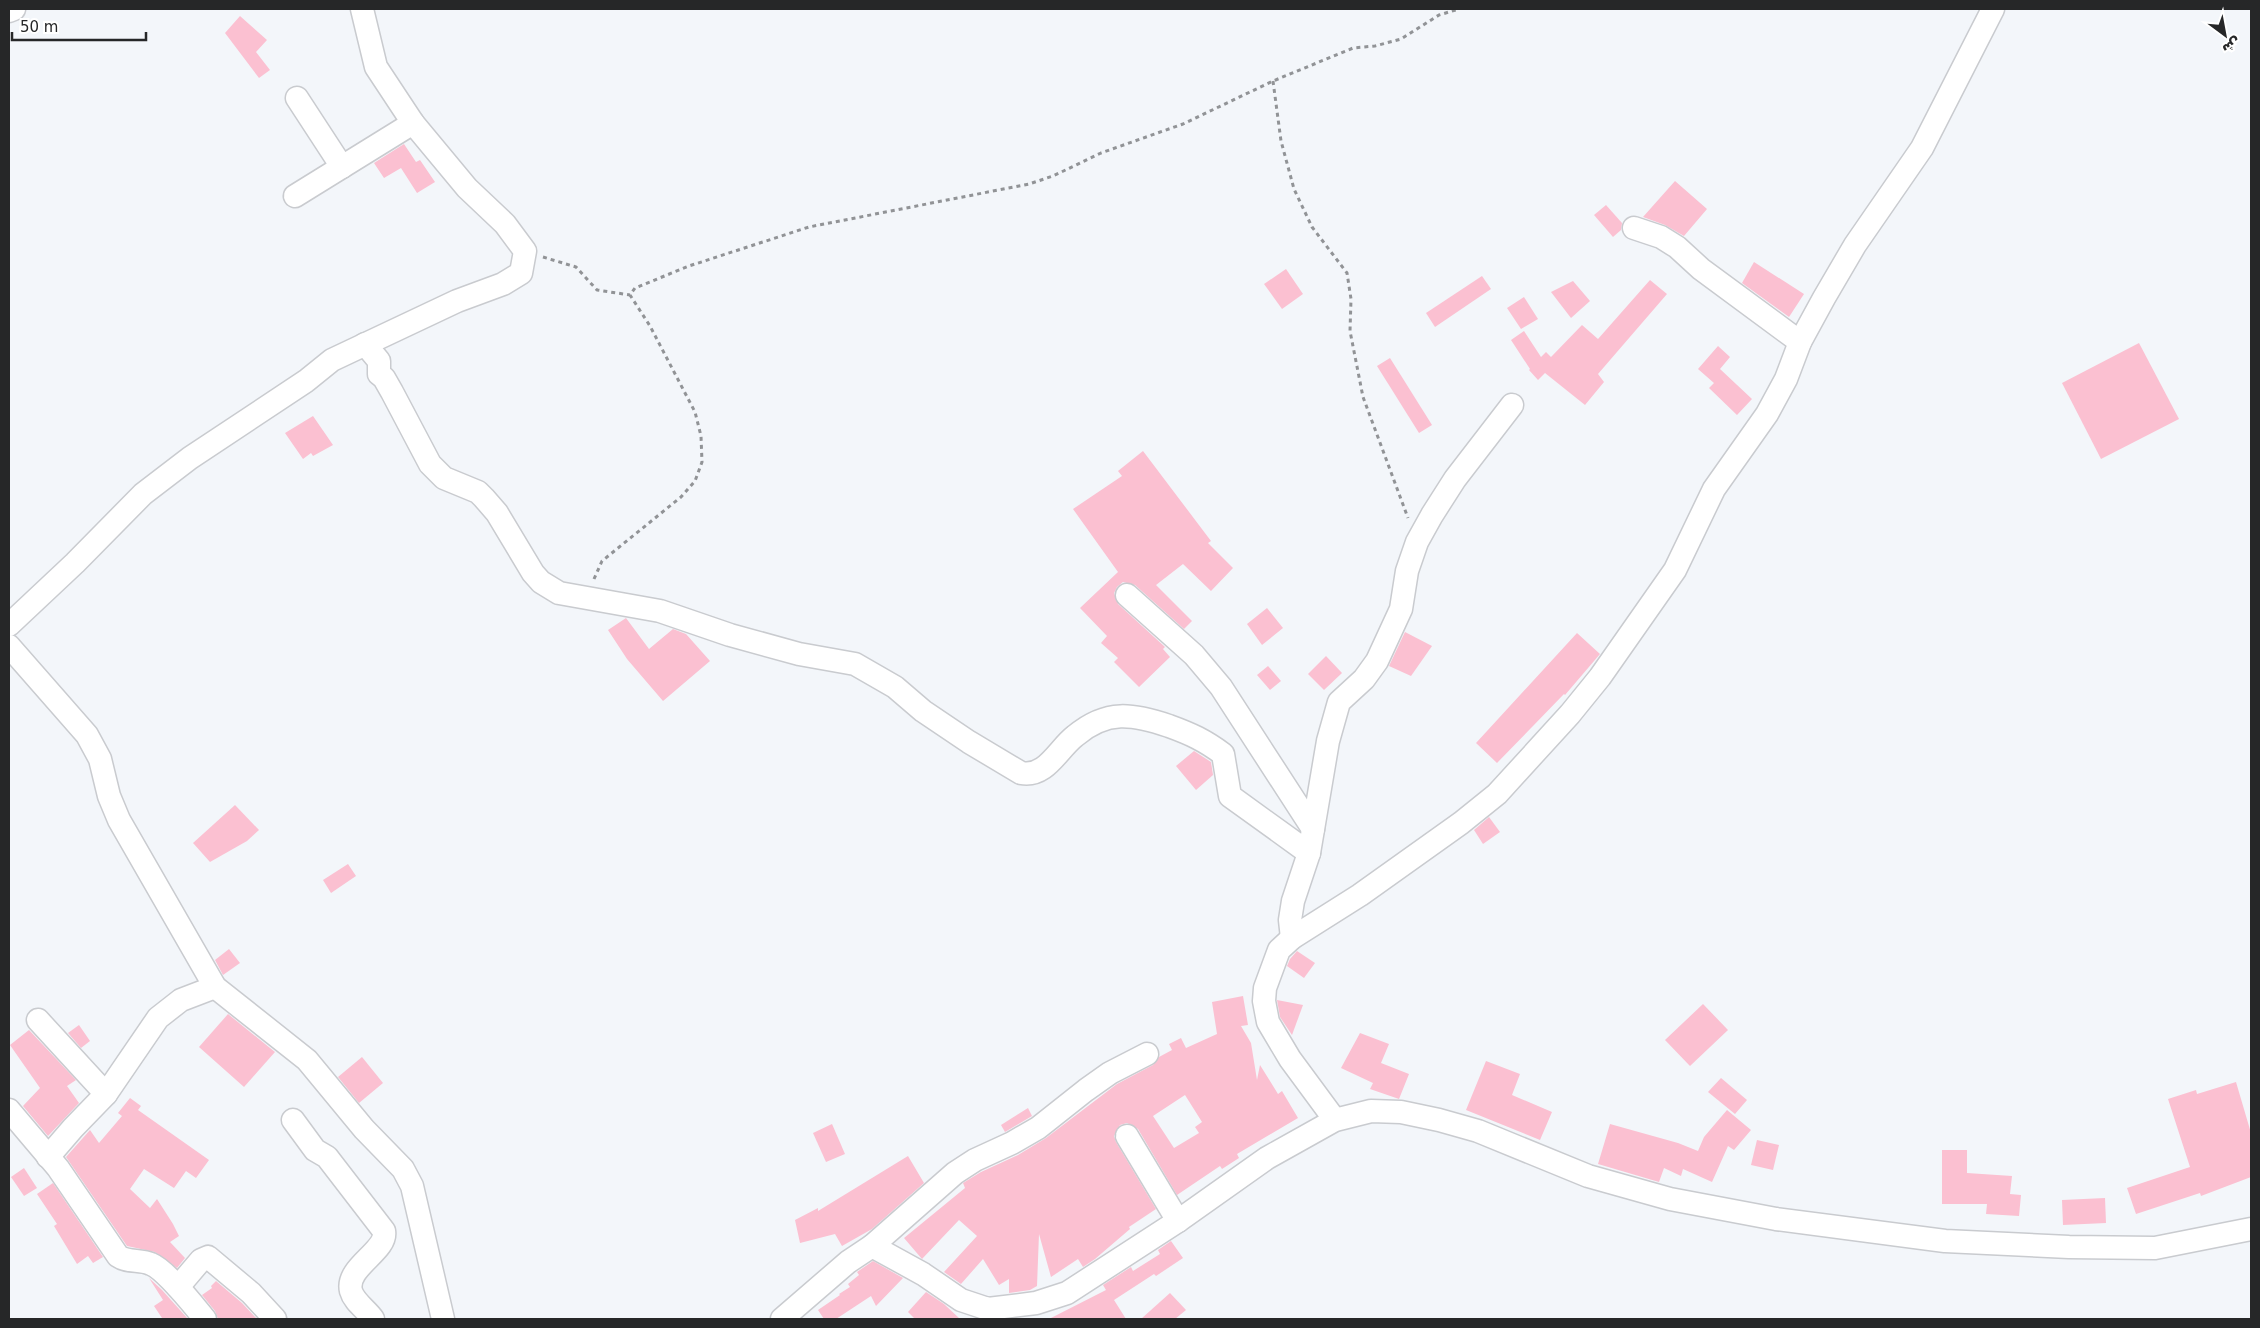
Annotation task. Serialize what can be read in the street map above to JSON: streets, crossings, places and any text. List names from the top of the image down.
{
  "scale_bar": "50 m",
  "north": "bottom right"
}
